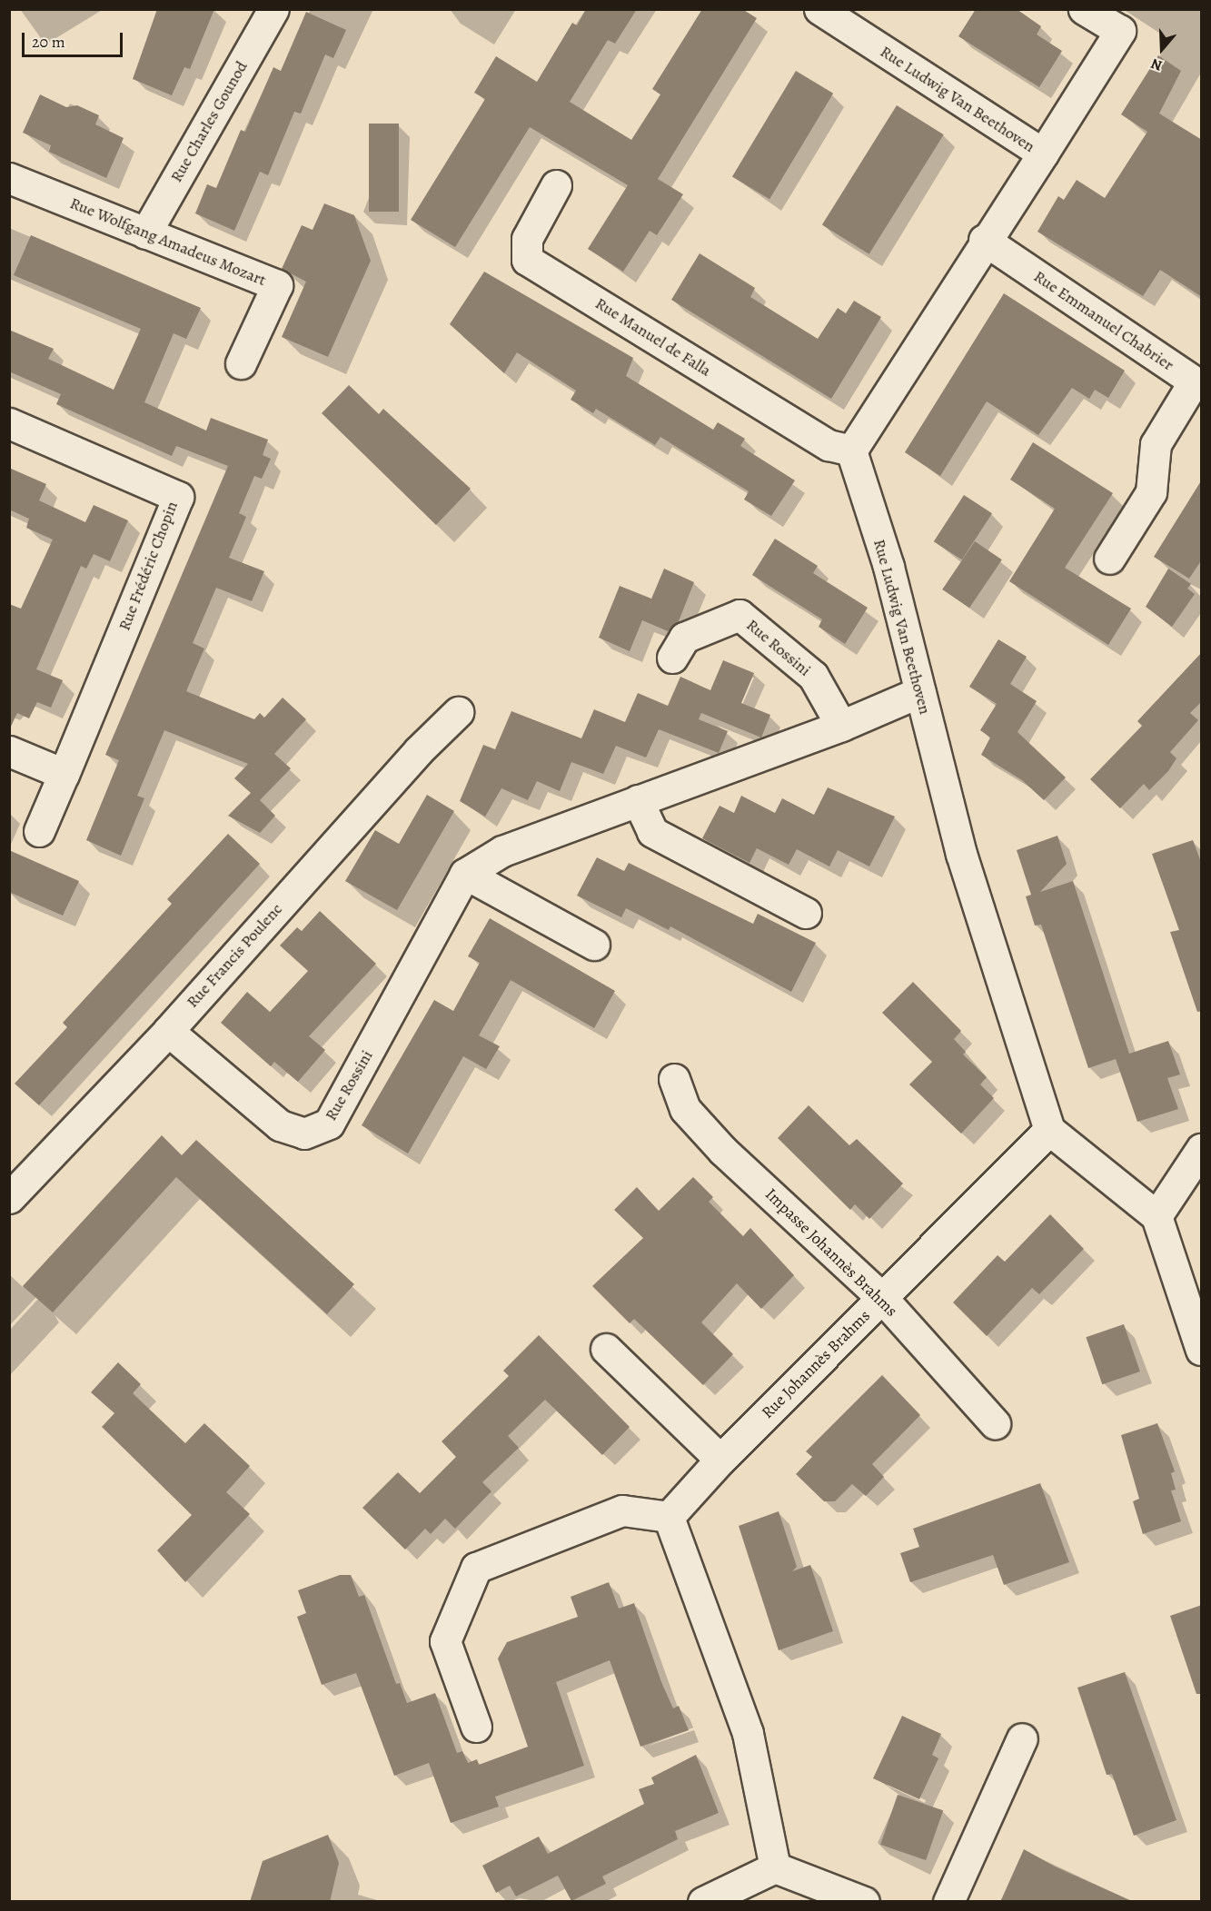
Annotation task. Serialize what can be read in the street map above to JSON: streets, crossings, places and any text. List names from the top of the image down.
{
  "streets": {
    "street": [
      "Rue Ludwig Van Beethoven",
      "Rue Charles Gounod",
      "Rue Wolfgang Amadeus Mozart",
      "Rue Emmanuel Chabrier",
      "Rue Manuel de Falla",
      "Rue Frédéric Chopin",
      "Rue Rossini",
      "Rue Francis Poulenc",
      "Impasse Johannès Brahms",
      "Rue Johannès Brahms"
    ]
  },
  "crossings": [
    ["Rue Ludwig Van Beethoven", "Rue Emmanuel Chabrier"],
    ["Rue Ludwig Van Beethoven", "Rue Manuel de Falla"],
    ["Rue Ludwig Van Beethoven", "Rue Johannès Brahms"],
    ["Rue Charles Gounod", "Rue Wolfgang Amadeus Mozart"],
    ["Rue Rossini", "Rue Francis Poulenc"],
    ["Impasse Johannès Brahms", "Rue Johannès Brahms"]
  ],
  "scale_bar": "20 m",
  "north": "bottom"
}
